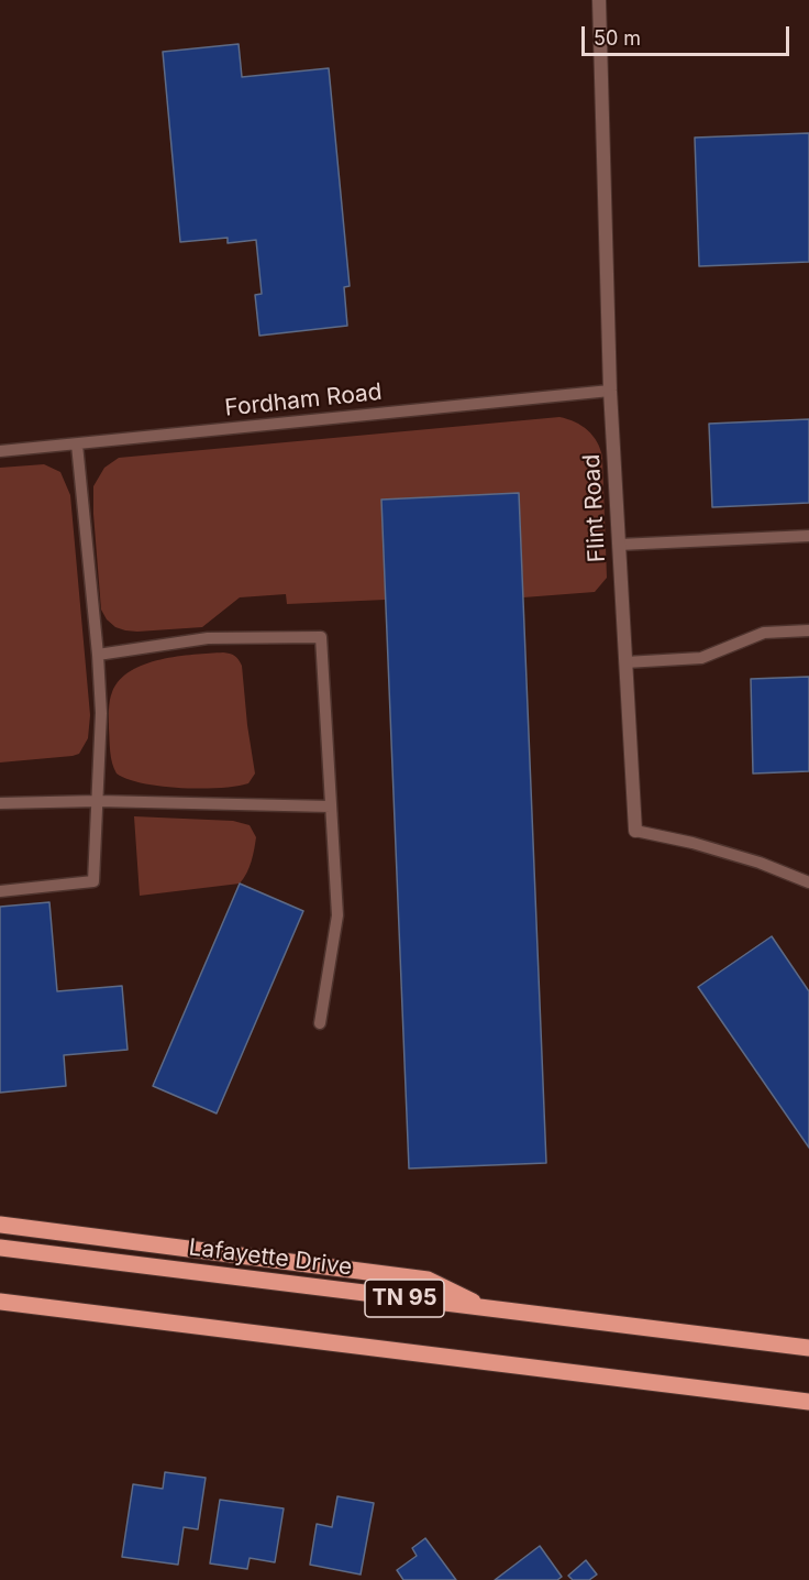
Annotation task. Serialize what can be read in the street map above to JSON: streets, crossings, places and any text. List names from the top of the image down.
{
  "streets": {
    "main road": ["Lafayette Drive", "TN 95"],
    "street": ["Flint Road"],
    "lane": ["Fordham Road"]
  },
  "crossings": [
    ["Fordham Road", "Flint Road"]
  ],
  "scale_bar": "50 m"
}
